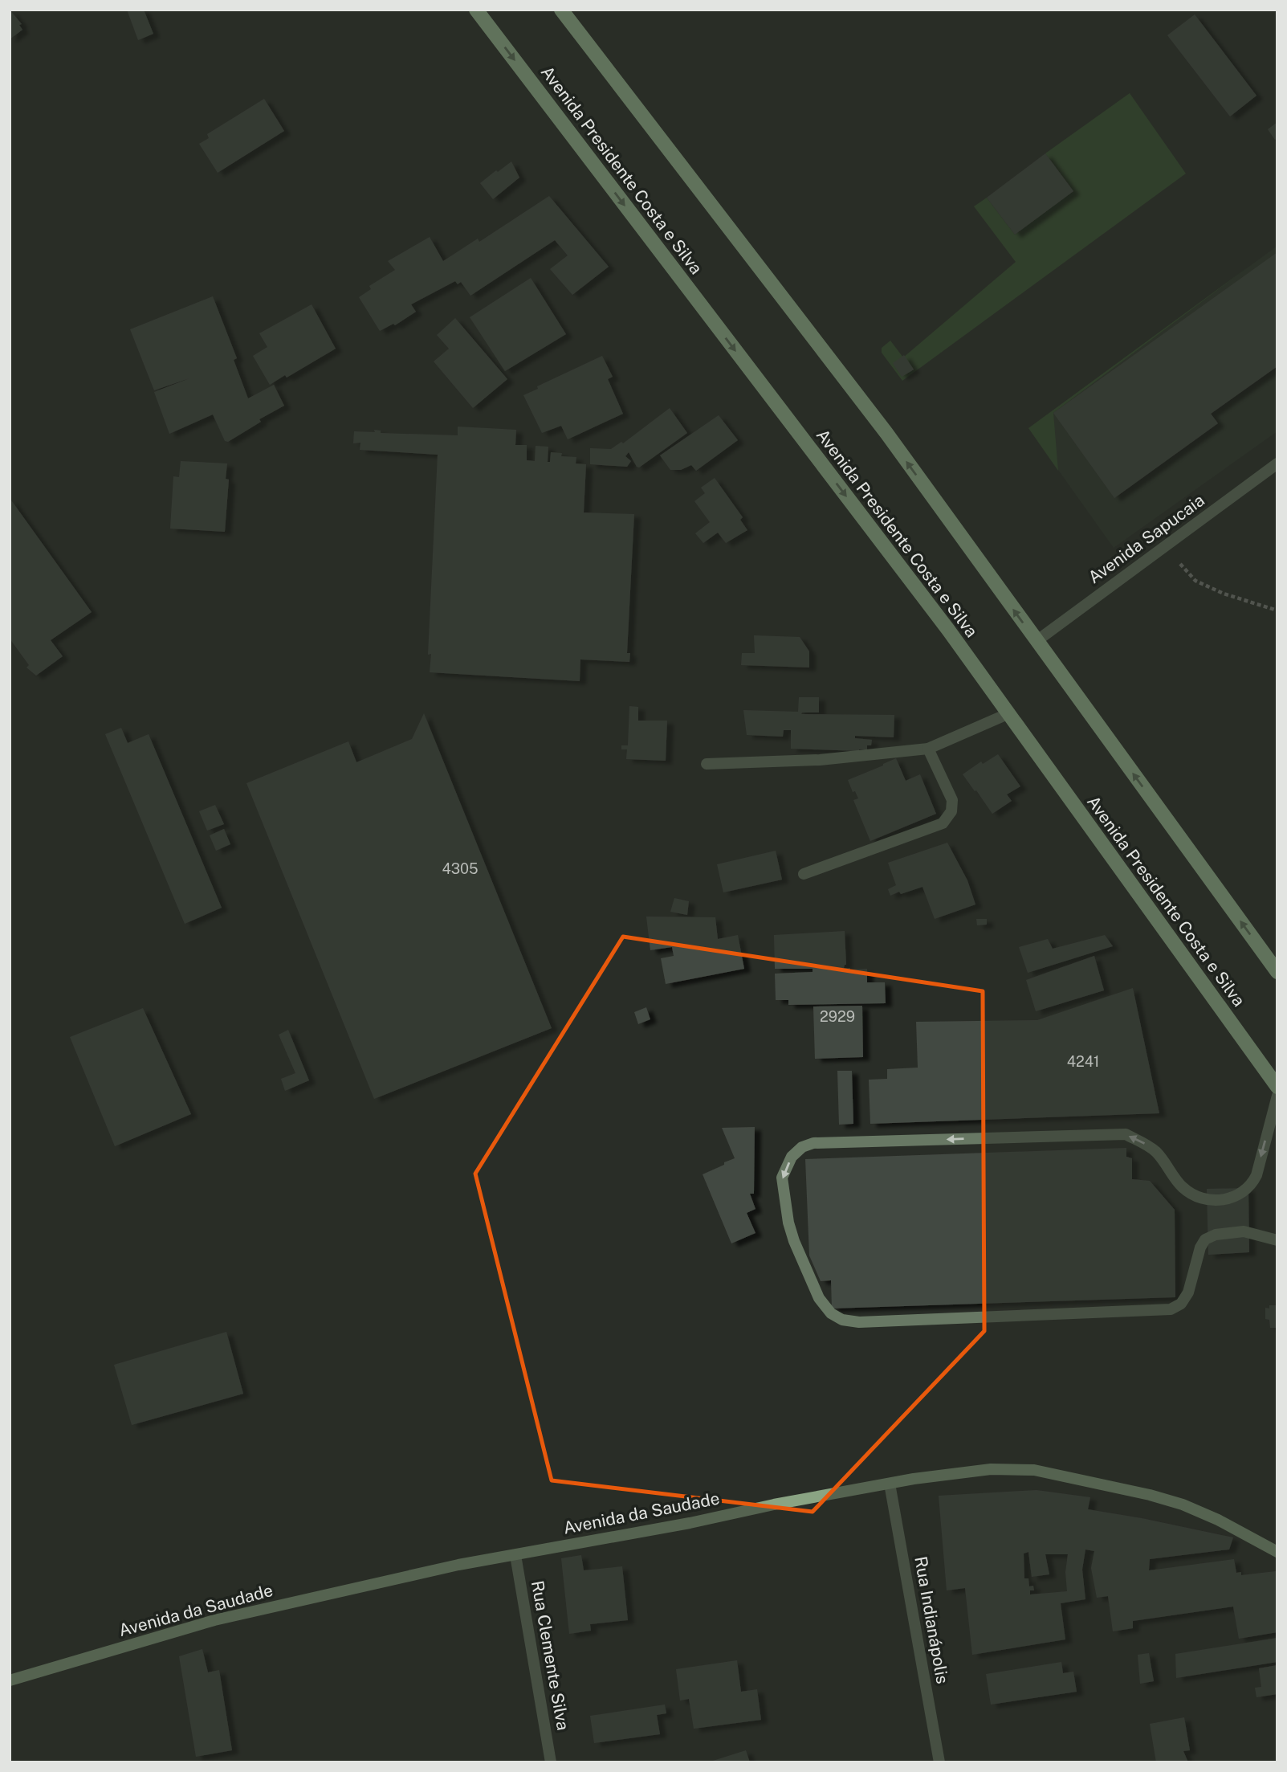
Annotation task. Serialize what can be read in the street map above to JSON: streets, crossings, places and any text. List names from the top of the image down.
{
  "streets": {
    "main road": ["Avenida Presidente Costa e Silva"],
    "street": [
      "Avenida Sapucaia",
      "Avenida da Saudade",
      "Rua Indianápolis",
      "Rua Clemente Silva"
    ]
  },
  "crossings": [
    ["Avenida da Saudade", "Rua Indianápolis"],
    ["Avenida da Saudade", "Rua Clemente Silva"]
  ],
  "house_numbers": ["4305", "2929", "4241"]
}
